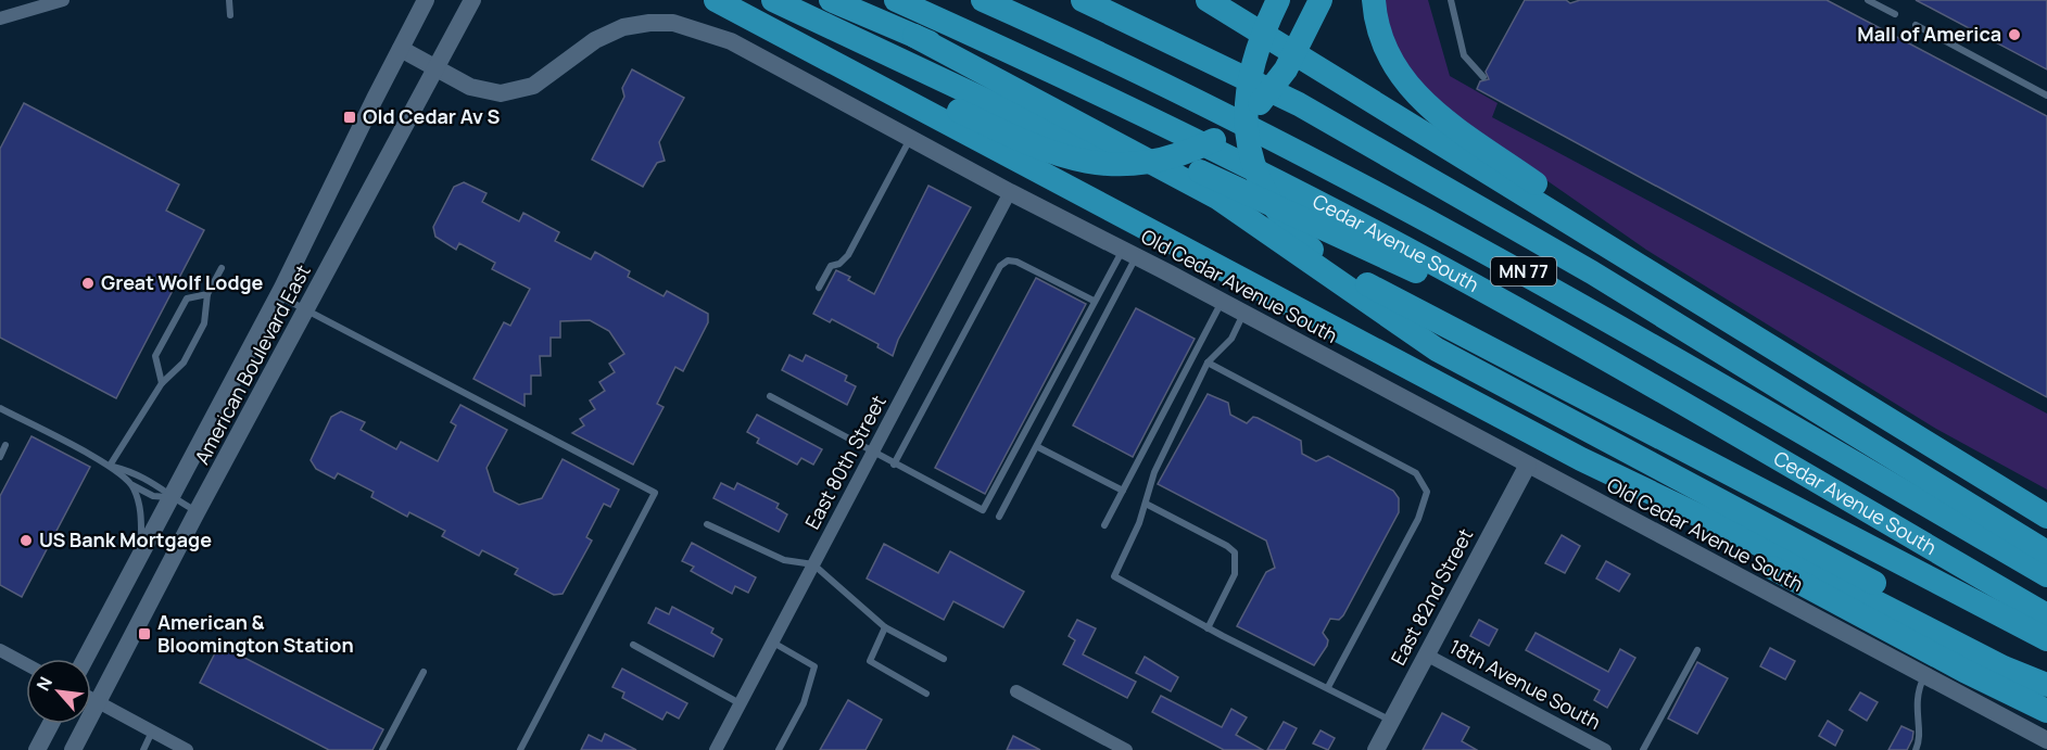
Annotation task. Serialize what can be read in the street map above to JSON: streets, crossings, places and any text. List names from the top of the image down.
{
  "streets": {
    "highway": ["Cedar Avenue South", "MN 77"],
    "street": [
      "Old Cedar Avenue South",
      "American Boulevard East",
      "East 80th Street",
      "East 82nd Street",
      "18th Avenue South"
    ]
  },
  "crossings": [
    ["Old Cedar Avenue South", "American Boulevard East"],
    ["Old Cedar Avenue South", "East 80th Street"],
    ["Old Cedar Avenue South", "East 82nd Street"],
    ["East 82nd Street", "18th Avenue South"]
  ],
  "places": {
    "other": ["Mall of America", "Great Wolf Lodge", "US Bank Mortgage"],
    "transit": ["Old Cedar Av S", "American & Bloomington Station"]
  },
  "north": "top left"
}
